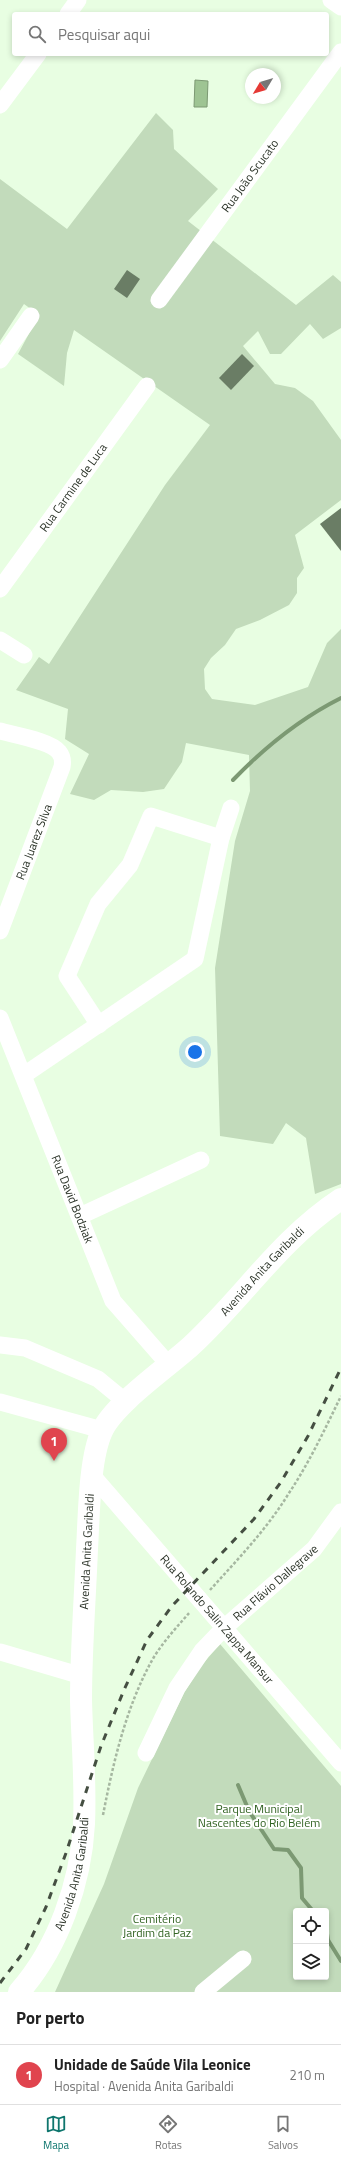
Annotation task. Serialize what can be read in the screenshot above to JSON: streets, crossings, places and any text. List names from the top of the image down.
{
  "streets": {
    "main road": ["Avenida Anita Garibaldi"],
    "street": [
      "Rua João Scucato",
      "Rua Carmine de Luca",
      "Rua Juarez Silva",
      "Rua David Bodziak",
      "Rua Flávio Dallegrave",
      "Rua Rolando Salin Zappa Mansur"
    ]
  },
  "crossings": [
    ["Rua David Bodziak", "Avenida Anita Garibaldi"],
    ["Avenida Anita Garibaldi", "Rua Rolando Salin Zappa Mansur"],
    ["Rua Flávio Dallegrave", "Rua Rolando Salin Zappa Mansur"]
  ],
  "parks": ["Parque Municipal Nascentes do Rio Belém", "Cemitério Jardim da Paz"],
  "north": "bottom left",
  "page": {
    "search": "Pesquisar aqui",
    "pins": "1",
    "heading": "Por perto",
    "list": [
      {
        "mark": "1",
        "name": "Unidade de Saúde Vila Leonice",
        "note": "Hospital · Avenida Anita Garibaldi",
        "value": "210 m"
      }
    ],
    "nav": ["Mapa", "Rotas", "Salvos"]
  }
}
